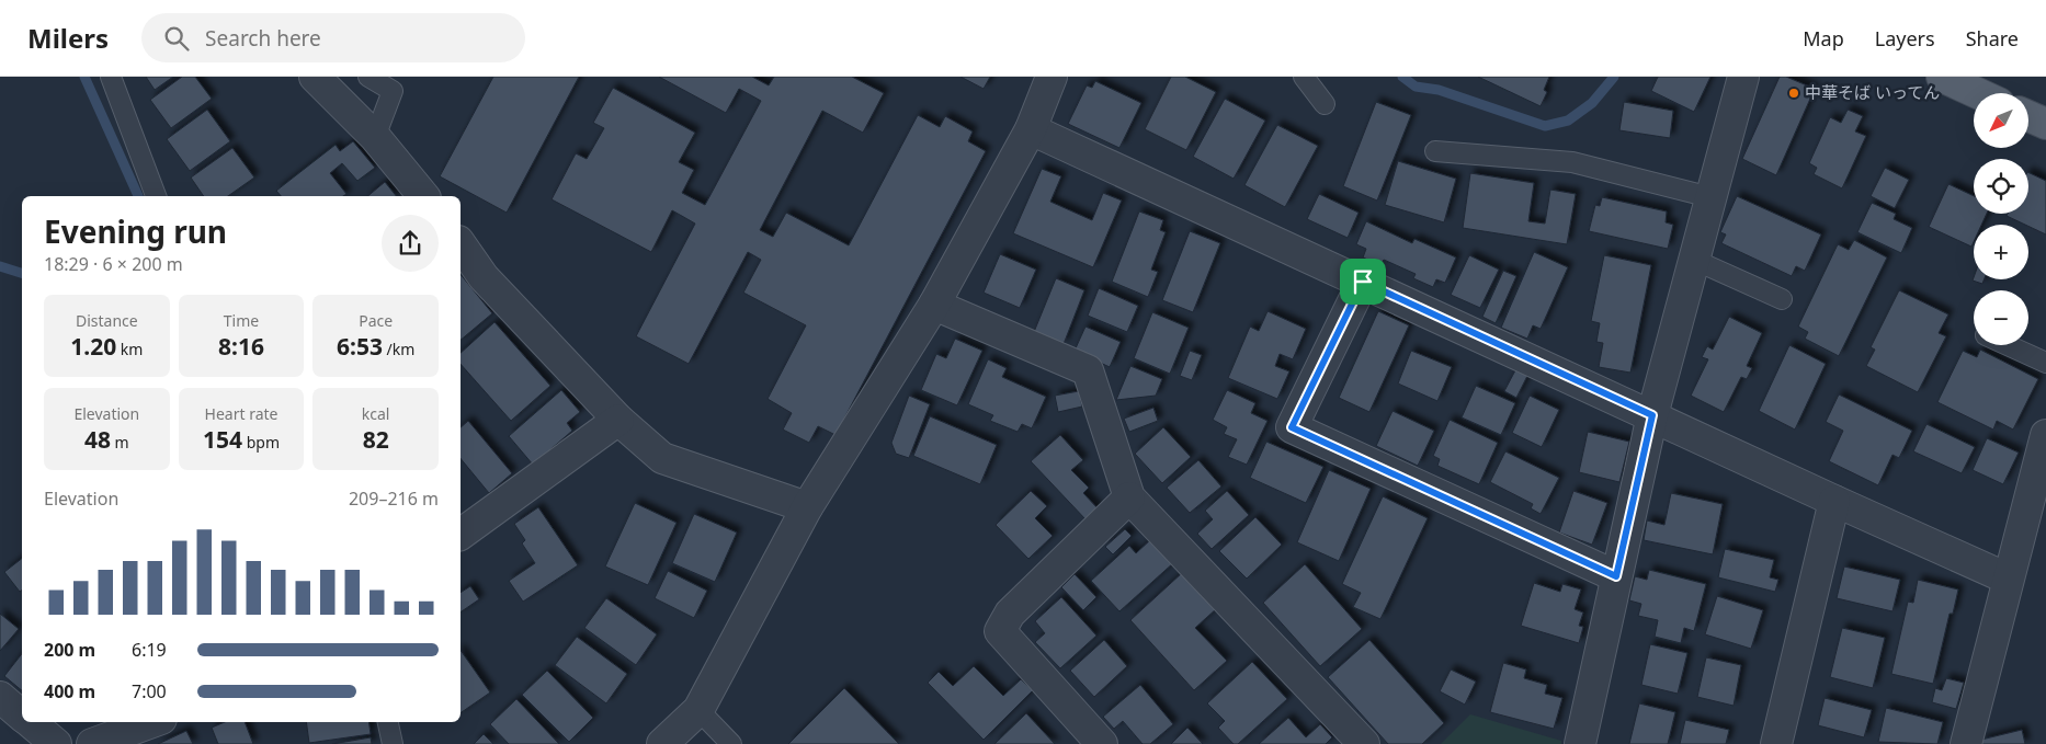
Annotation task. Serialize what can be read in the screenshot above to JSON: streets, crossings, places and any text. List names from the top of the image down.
{
  "places": ["中華そば いってん"],
  "north": "bottom left",
  "page": {
    "header": "Milers",
    "search": "Search here",
    "nav": ["Map", "Layers", "Share"],
    "map_buttons": ["+", "−"],
    "heading": ["Evening run", "18:29 · 6 × 200 m"],
    "stats": [
      ["Distance", "1.20 km"],
      ["Time", "8:16"],
      ["Pace", "6:53 /km"],
      ["Elevation", "48 m"],
      ["Heart rate", "154 bpm"],
      ["kcal", "82"]
    ],
    "chart": ["Elevation", "209–216 m"],
    "list": [
      {
        "name": "200 m",
        "note": "6:19"
      },
      {
        "name": "400 m",
        "note": "7:00"
      }
    ]
  }
}
